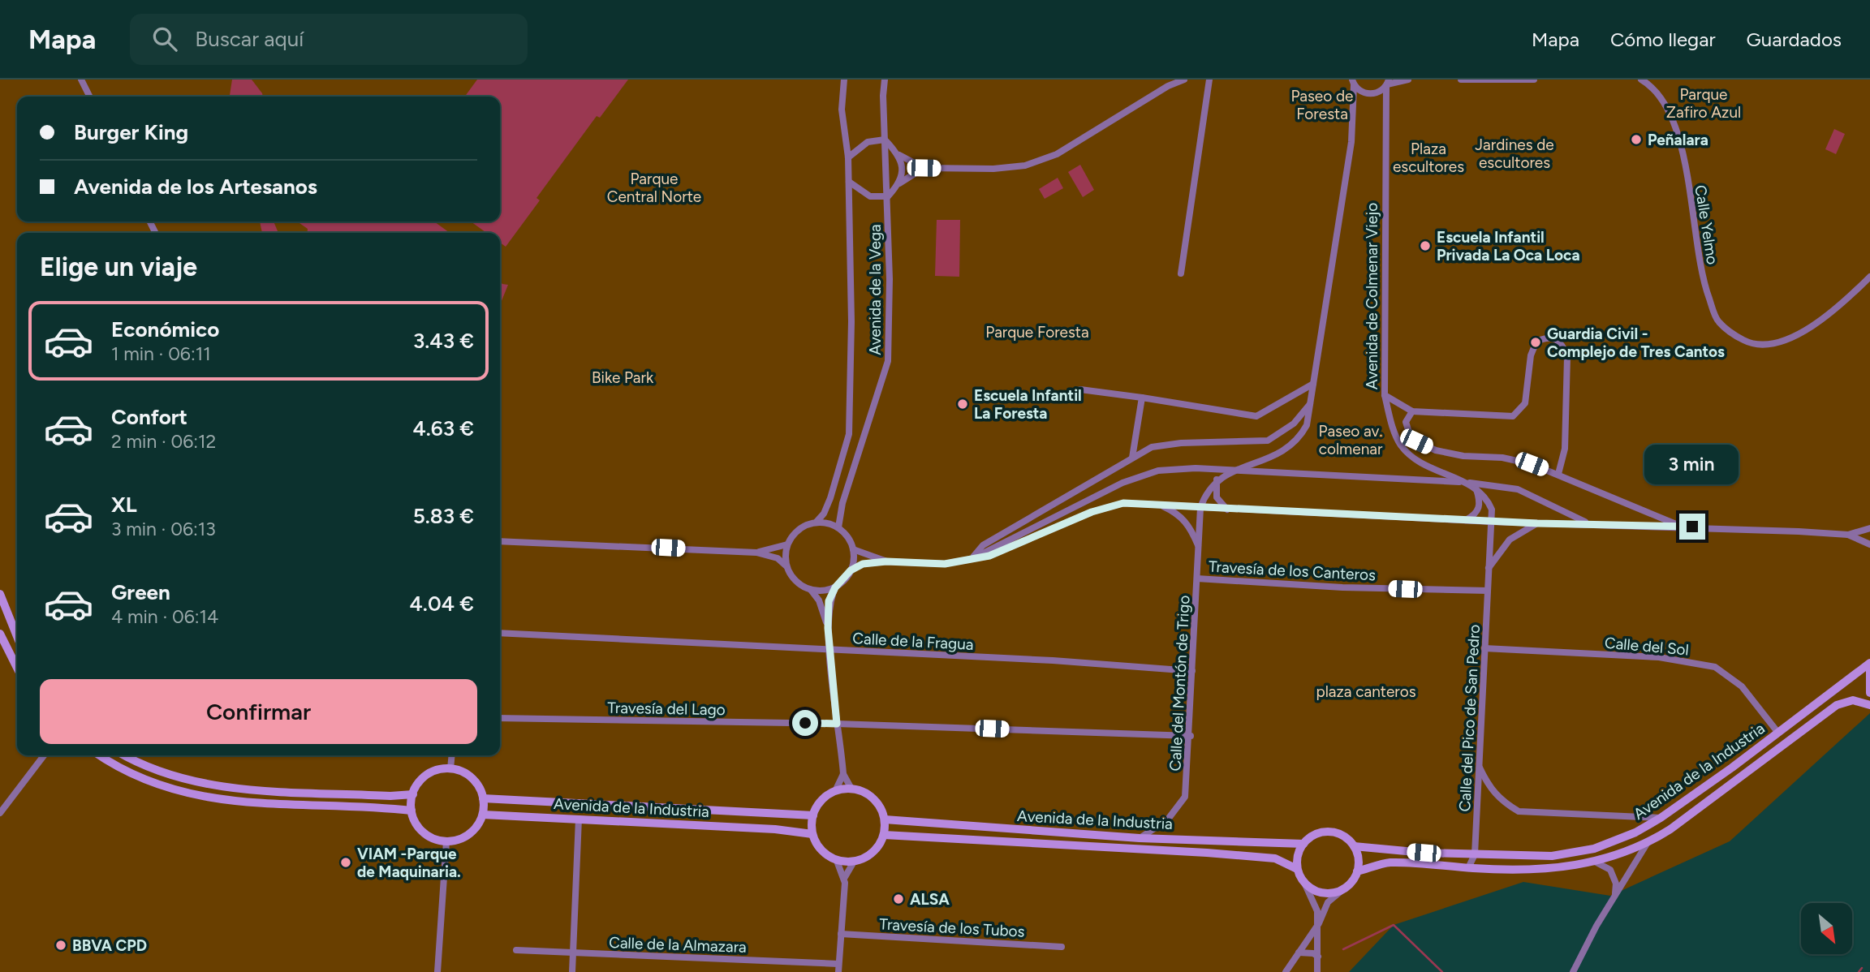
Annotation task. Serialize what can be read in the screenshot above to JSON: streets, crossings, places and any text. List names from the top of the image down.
{
  "streets": {
    "street": [
      "Calle Yelmo",
      "Avenida de la Vega",
      "Avenida de Colmenar Viejo",
      "Travesía de los Canteros",
      "Calle de la Fragua",
      "Calle del Sol",
      "Calle del Montón de Trigo",
      "Travesía del Lago",
      "Calle del Pico de San Pedro",
      "Avenida de la Industria",
      "Travesía de los Tubos",
      "Calle de la Almazara"
    ]
  },
  "crossings": [
    ["Travesía de los Canteros", "Calle del Montón de Trigo"],
    ["Travesía de los Canteros", "Calle del Pico de San Pedro"],
    ["Calle de la Fragua", "Calle del Montón de Trigo"],
    ["Calle del Sol", "Calle del Pico de San Pedro"],
    ["Calle del Sol", "Avenida de la Industria"],
    ["Calle del Montón de Trigo", "Travesía del Lago"],
    ["Calle del Montón de Trigo", "Avenida de la Industria"],
    ["Calle del Pico de San Pedro", "Avenida de la Industria"]
  ],
  "parks": [
    "Parque Zafiro Azul",
    "Paseo de Foresta",
    "Jardines de escultores",
    "Plaza escultores",
    "Parque Central Norte",
    "Parque Foresta",
    "Bike Park",
    "Paseo av. colmenar",
    "plaza canteros"
  ],
  "places": [
    "Peñalara",
    "Escuela Infantil Privada La Oca Loca",
    "Guardia Civil - Complejo de Tres Cantos",
    "Escuela Infantil La Foresta",
    "VIAM -Parque de Maquinaria.",
    "ALSA",
    "BBVA CPD"
  ],
  "north": "bottom right",
  "page": {
    "header": "Mapa",
    "search": "Buscar aquí",
    "nav": ["Mapa", "Cómo llegar", "Guardados"],
    "banner": ["Burger King", "Avenida de los Artesanos"],
    "heading": "Elige un viaje",
    "list": [
      {
        "name": "Económico",
        "note": "1 min · 06:11",
        "value": "3.43 €"
      },
      {
        "name": "Confort",
        "note": "2 min · 06:12",
        "value": "4.63 €"
      },
      {
        "name": "XL",
        "note": "3 min · 06:13",
        "value": "5.83 €"
      },
      {
        "name": "Green",
        "note": "4 min · 06:14",
        "value": "4.04 €"
      }
    ],
    "bubble": "3 min",
    "buttons": "Confirmar"
  }
}
